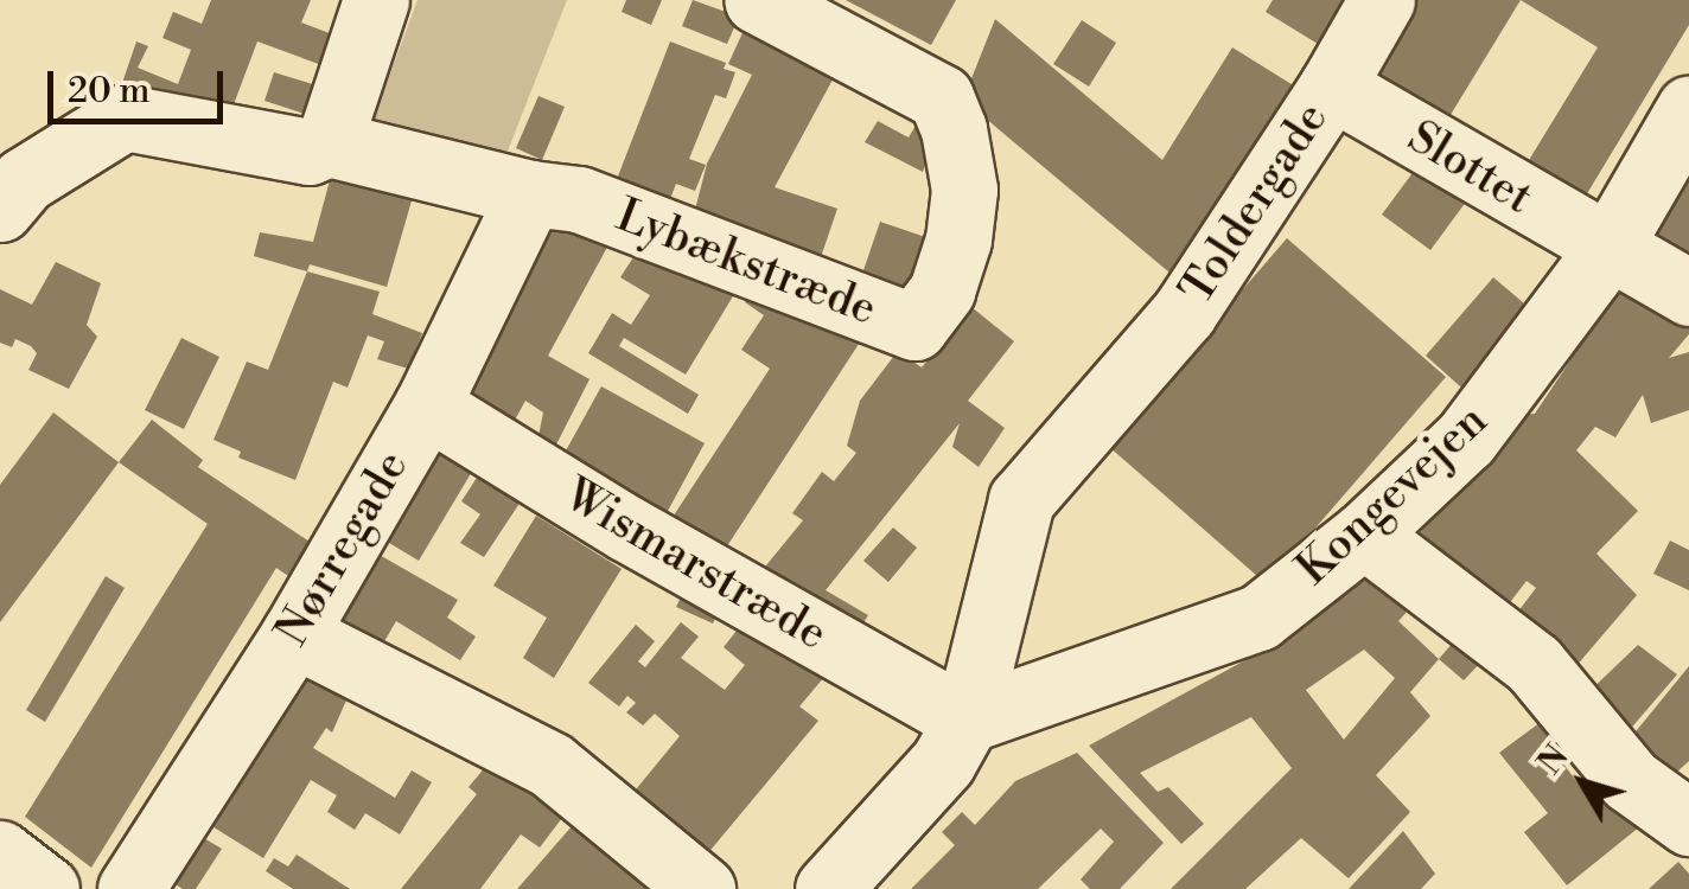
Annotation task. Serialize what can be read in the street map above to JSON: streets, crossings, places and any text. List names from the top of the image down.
{
  "streets": {
    "street": [
      "Slottet",
      "Toldergade",
      "Lybækstræde",
      "Kongevejen",
      "Nørregade",
      "Wismarstræde"
    ]
  },
  "crossings": [
    ["Slottet", "Toldergade"],
    ["Slottet", "Kongevejen"],
    ["Toldergade", "Kongevejen"],
    ["Toldergade", "Wismarstræde"],
    ["Lybækstræde", "Nørregade"],
    ["Kongevejen", "Wismarstræde"],
    ["Nørregade", "Wismarstræde"]
  ],
  "scale_bar": "20 m",
  "north": "top left"
}
